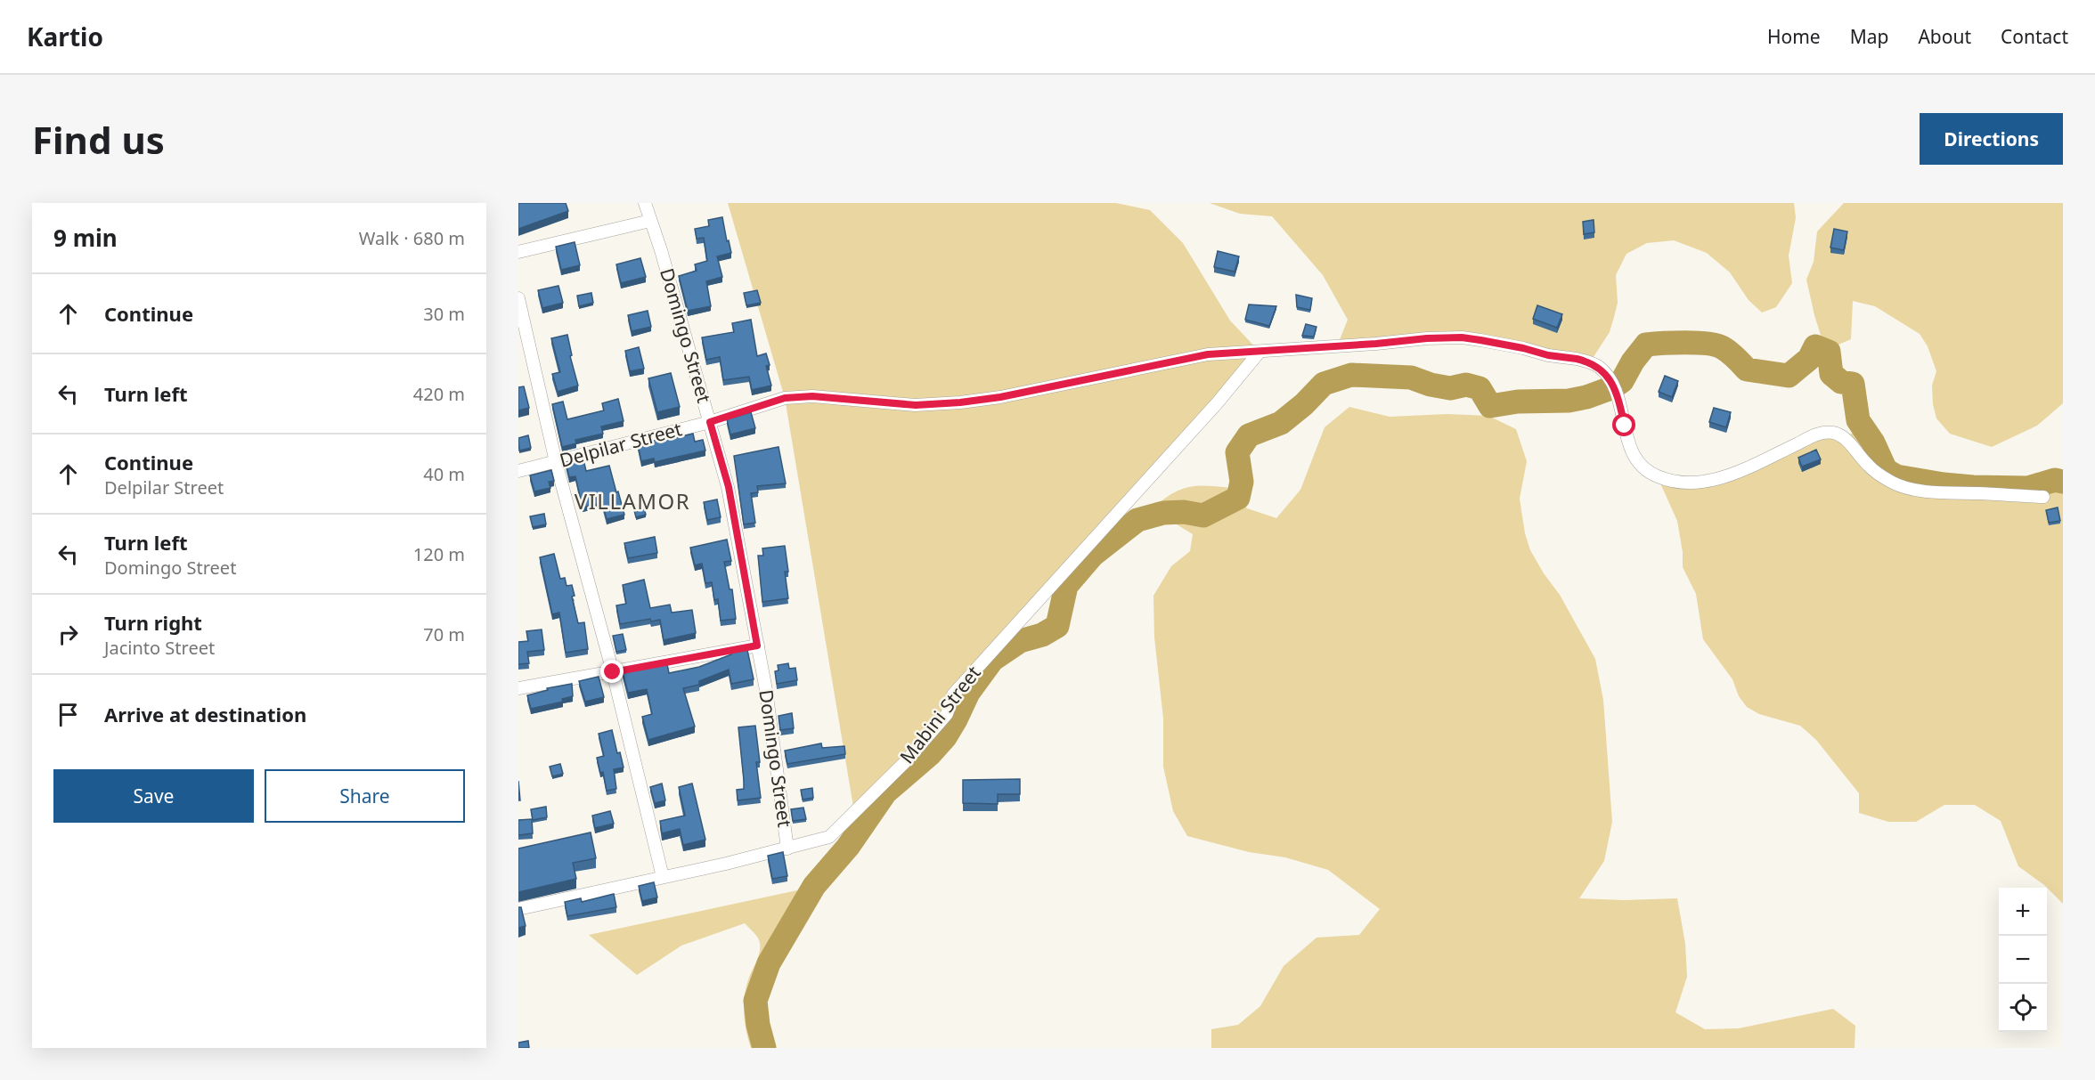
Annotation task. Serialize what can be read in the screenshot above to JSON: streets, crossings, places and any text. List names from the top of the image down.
{
  "streets": {
    "street": ["Domingo Street", "Delpilar Street", "Mabini Street"]
  },
  "crossings": [
    ["Domingo Street", "Delpilar Street"],
    ["Domingo Street", "Mabini Street"],
    ["Delpilar Street", "Mabini Street"]
  ],
  "districts": ["VILLAMOR"],
  "page": {
    "header": "Kartio",
    "nav": [
      "Home",
      "Map",
      "About",
      "Contact"
    ],
    "buttons": [
      "Directions",
      ["Save", "Share"]
    ],
    "title": "Find us",
    "heading": ["9 min", "Walk · 680 m"],
    "list": [
      ["Continue", "30 m"],
      ["Turn left", "420 m"],
      ["Continue", "Delpilar Street", "40 m"],
      ["Turn left", "Domingo Street", "120 m"],
      ["Turn right", "Jacinto Street", "70 m"],
      "Arrive at destination"
    ],
    "map_buttons": ["+", "−"]
  }
}
